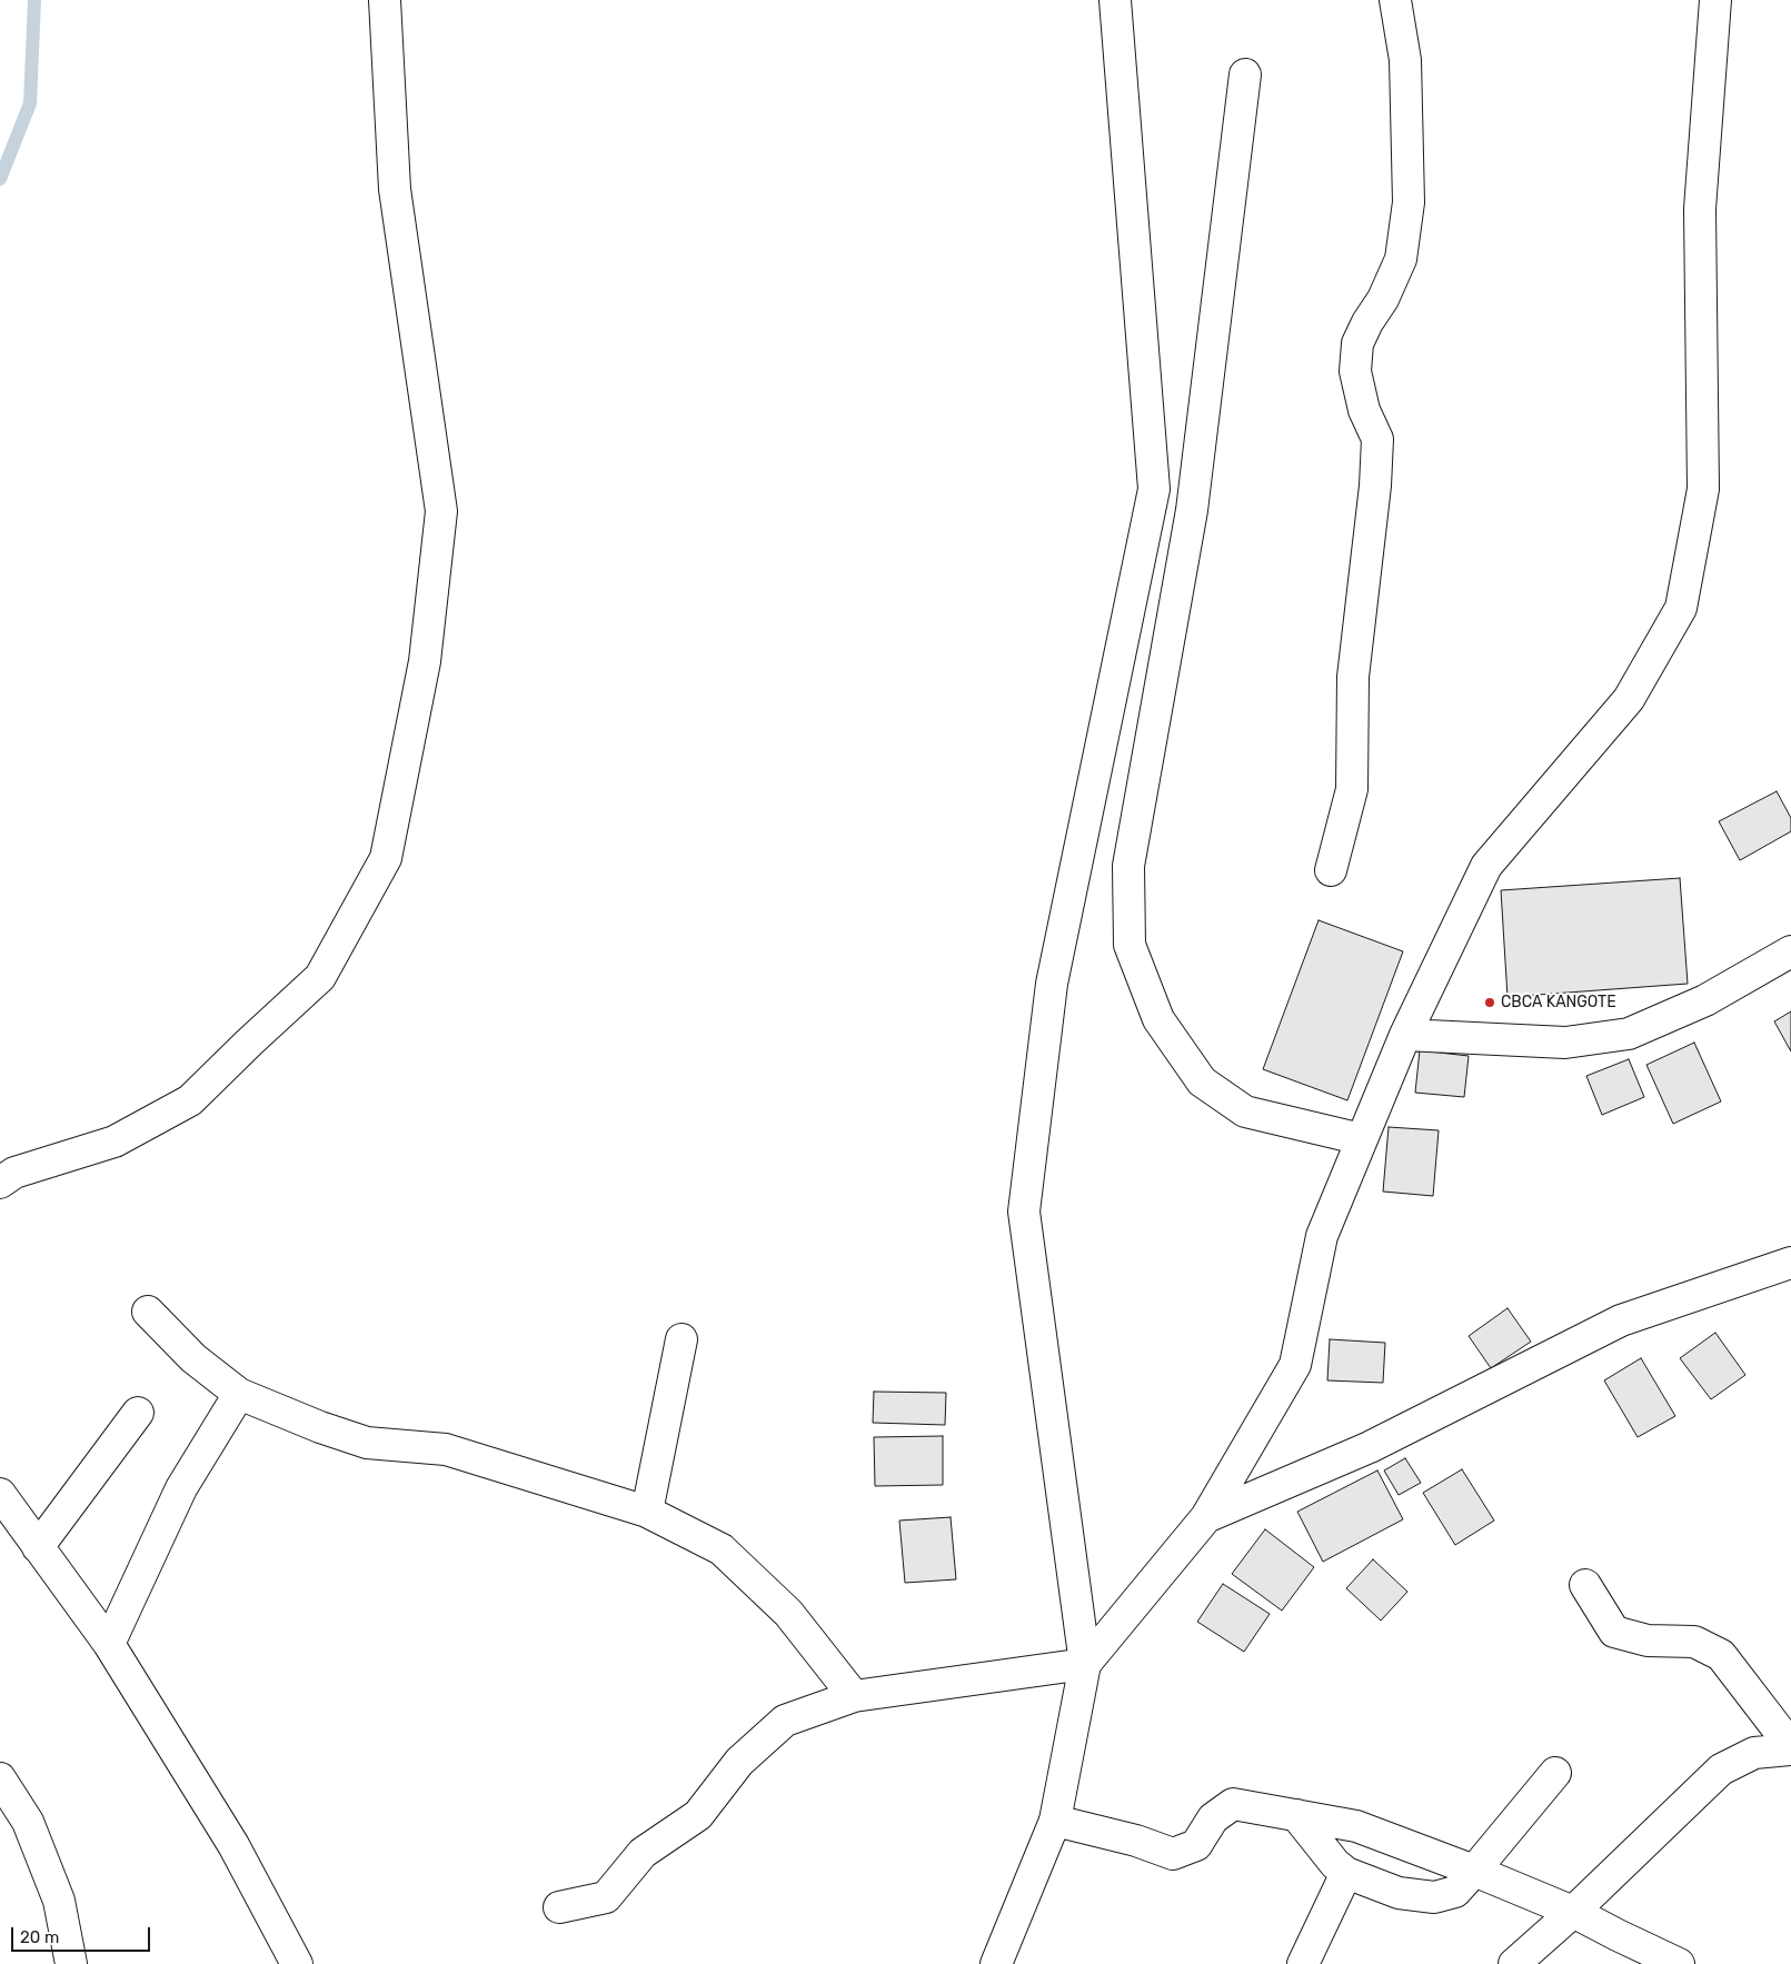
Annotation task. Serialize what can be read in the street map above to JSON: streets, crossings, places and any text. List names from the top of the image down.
{
  "places": ["CBCA KANGOTE"],
  "scale_bar": "20 m"
}
